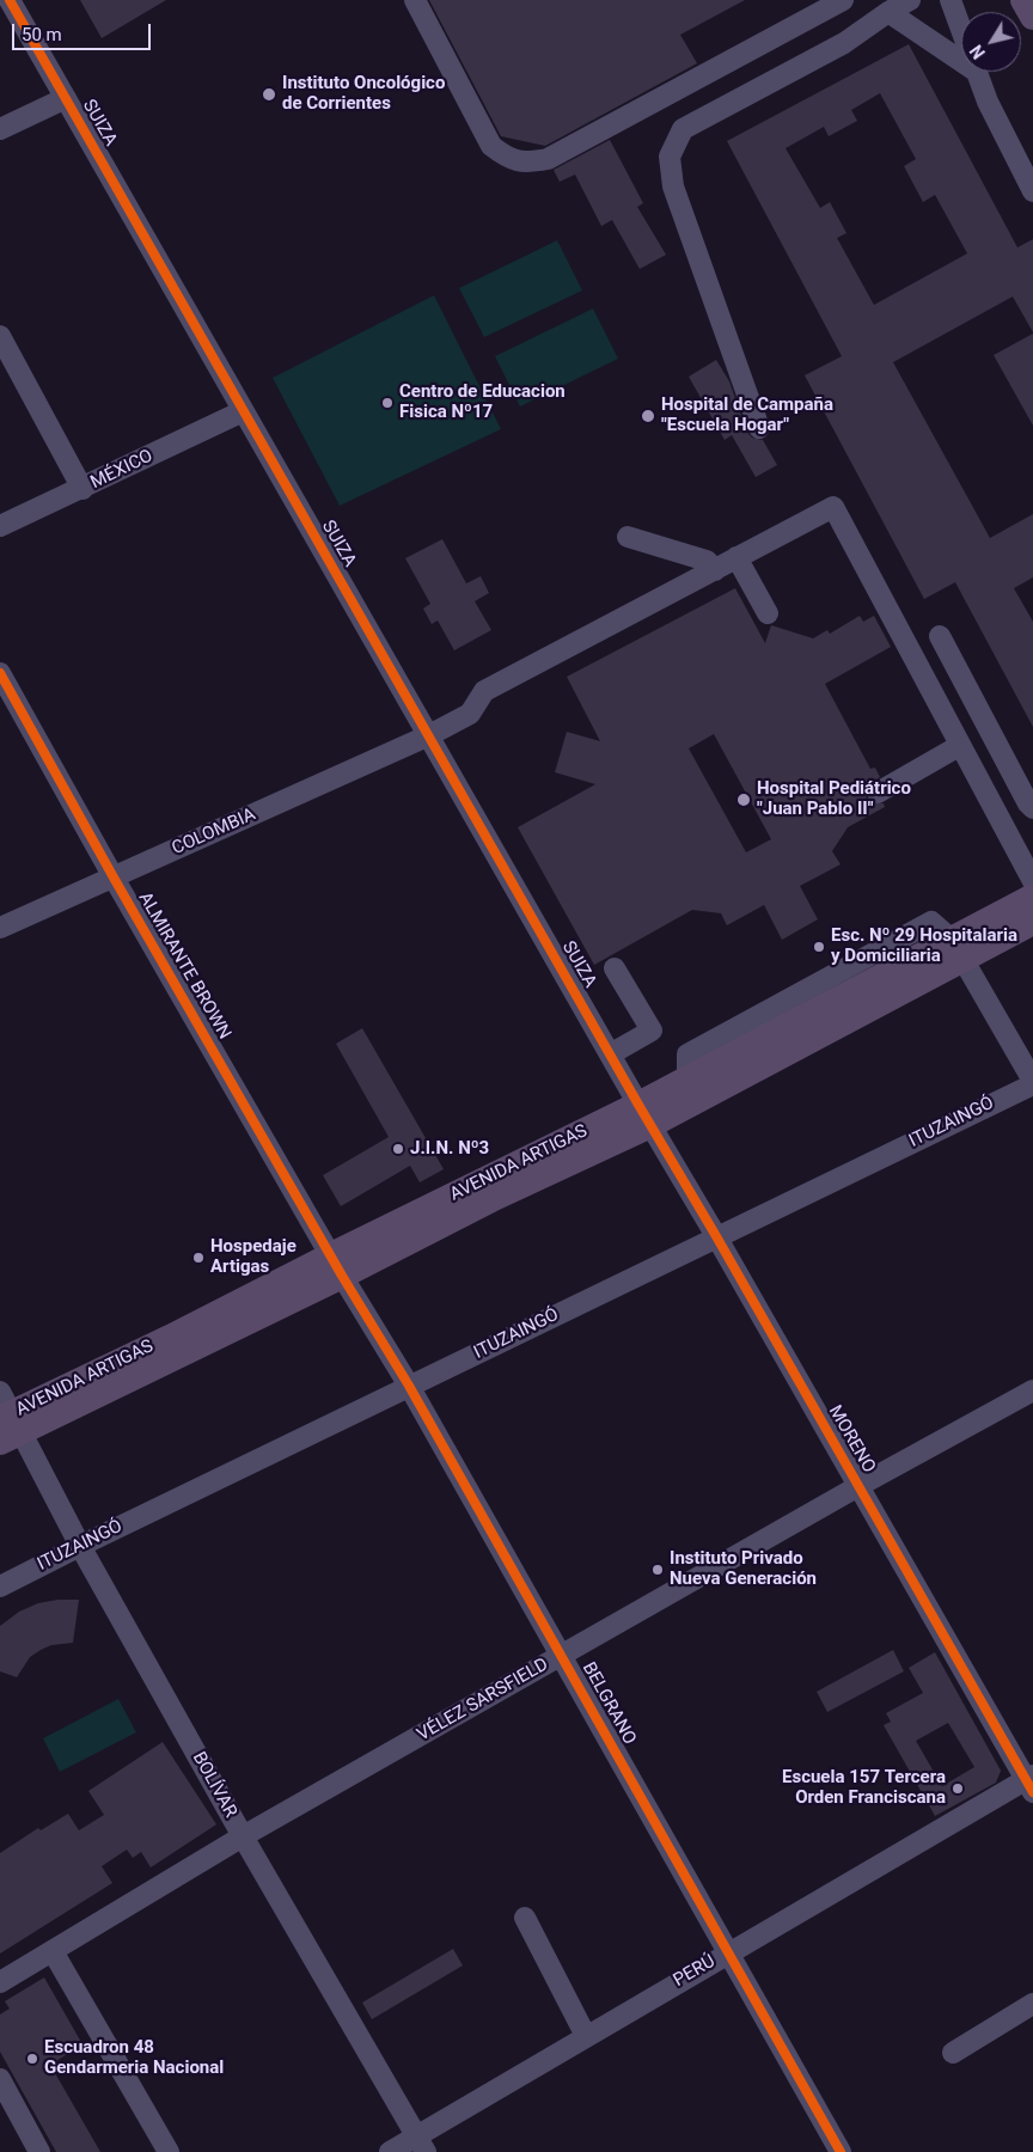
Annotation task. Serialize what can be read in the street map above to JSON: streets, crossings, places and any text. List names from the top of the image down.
{
  "streets": {
    "main road": ["AVENIDA ARTIGAS"],
    "street": [
      "SUIZA",
      "MÉXICO",
      "COLOMBIA",
      "ALMIRANTE BROWN",
      "ITUZAINGÓ",
      "MORENO",
      "VÉLEZ SARSFIELD",
      "BELGRANO",
      "BOLÍVAR",
      "PERÚ"
    ]
  },
  "crossings": [
    ["SUIZA", "MÉXICO"],
    ["SUIZA", "COLOMBIA"],
    ["SUIZA", "AVENIDA ARTIGAS"],
    ["SUIZA", "MORENO"],
    ["COLOMBIA", "ALMIRANTE BROWN"],
    ["ALMIRANTE BROWN", "AVENIDA ARTIGAS"],
    ["ALMIRANTE BROWN", "BELGRANO"],
    ["ITUZAINGÓ", "MORENO"],
    ["ITUZAINGÓ", "BELGRANO"],
    ["ITUZAINGÓ", "BOLÍVAR"],
    ["AVENIDA ARTIGAS", "MORENO"],
    ["AVENIDA ARTIGAS", "BELGRANO"],
    ["AVENIDA ARTIGAS", "BOLÍVAR"],
    ["MORENO", "VÉLEZ SARSFIELD"],
    ["MORENO", "PERÚ"],
    ["VÉLEZ SARSFIELD", "BELGRANO"],
    ["VÉLEZ SARSFIELD", "BOLÍVAR"],
    ["BELGRANO", "PERÚ"],
    ["BOLÍVAR", "PERÚ"]
  ],
  "places": [
    "Instituto Oncológico de Corrientes",
    "Centro de Educacion Fisica Nº17",
    "Hospital de Campaña \"Escuela Hogar\"",
    "Hospital Pediátrico \"Juan Pablo II\"",
    "Esc. Nº 29 Hospitalaria y Domiciliaria",
    "J.I.N. Nº3",
    "Hospedaje Artigas",
    "Instituto Privado Nueva Generación",
    "Escuela 157 Tercera Orden Franciscana",
    "Escuadron 48 Gendarmeria Nacional"
  ],
  "scale_bar": "50 m",
  "north": "bottom left"
}
